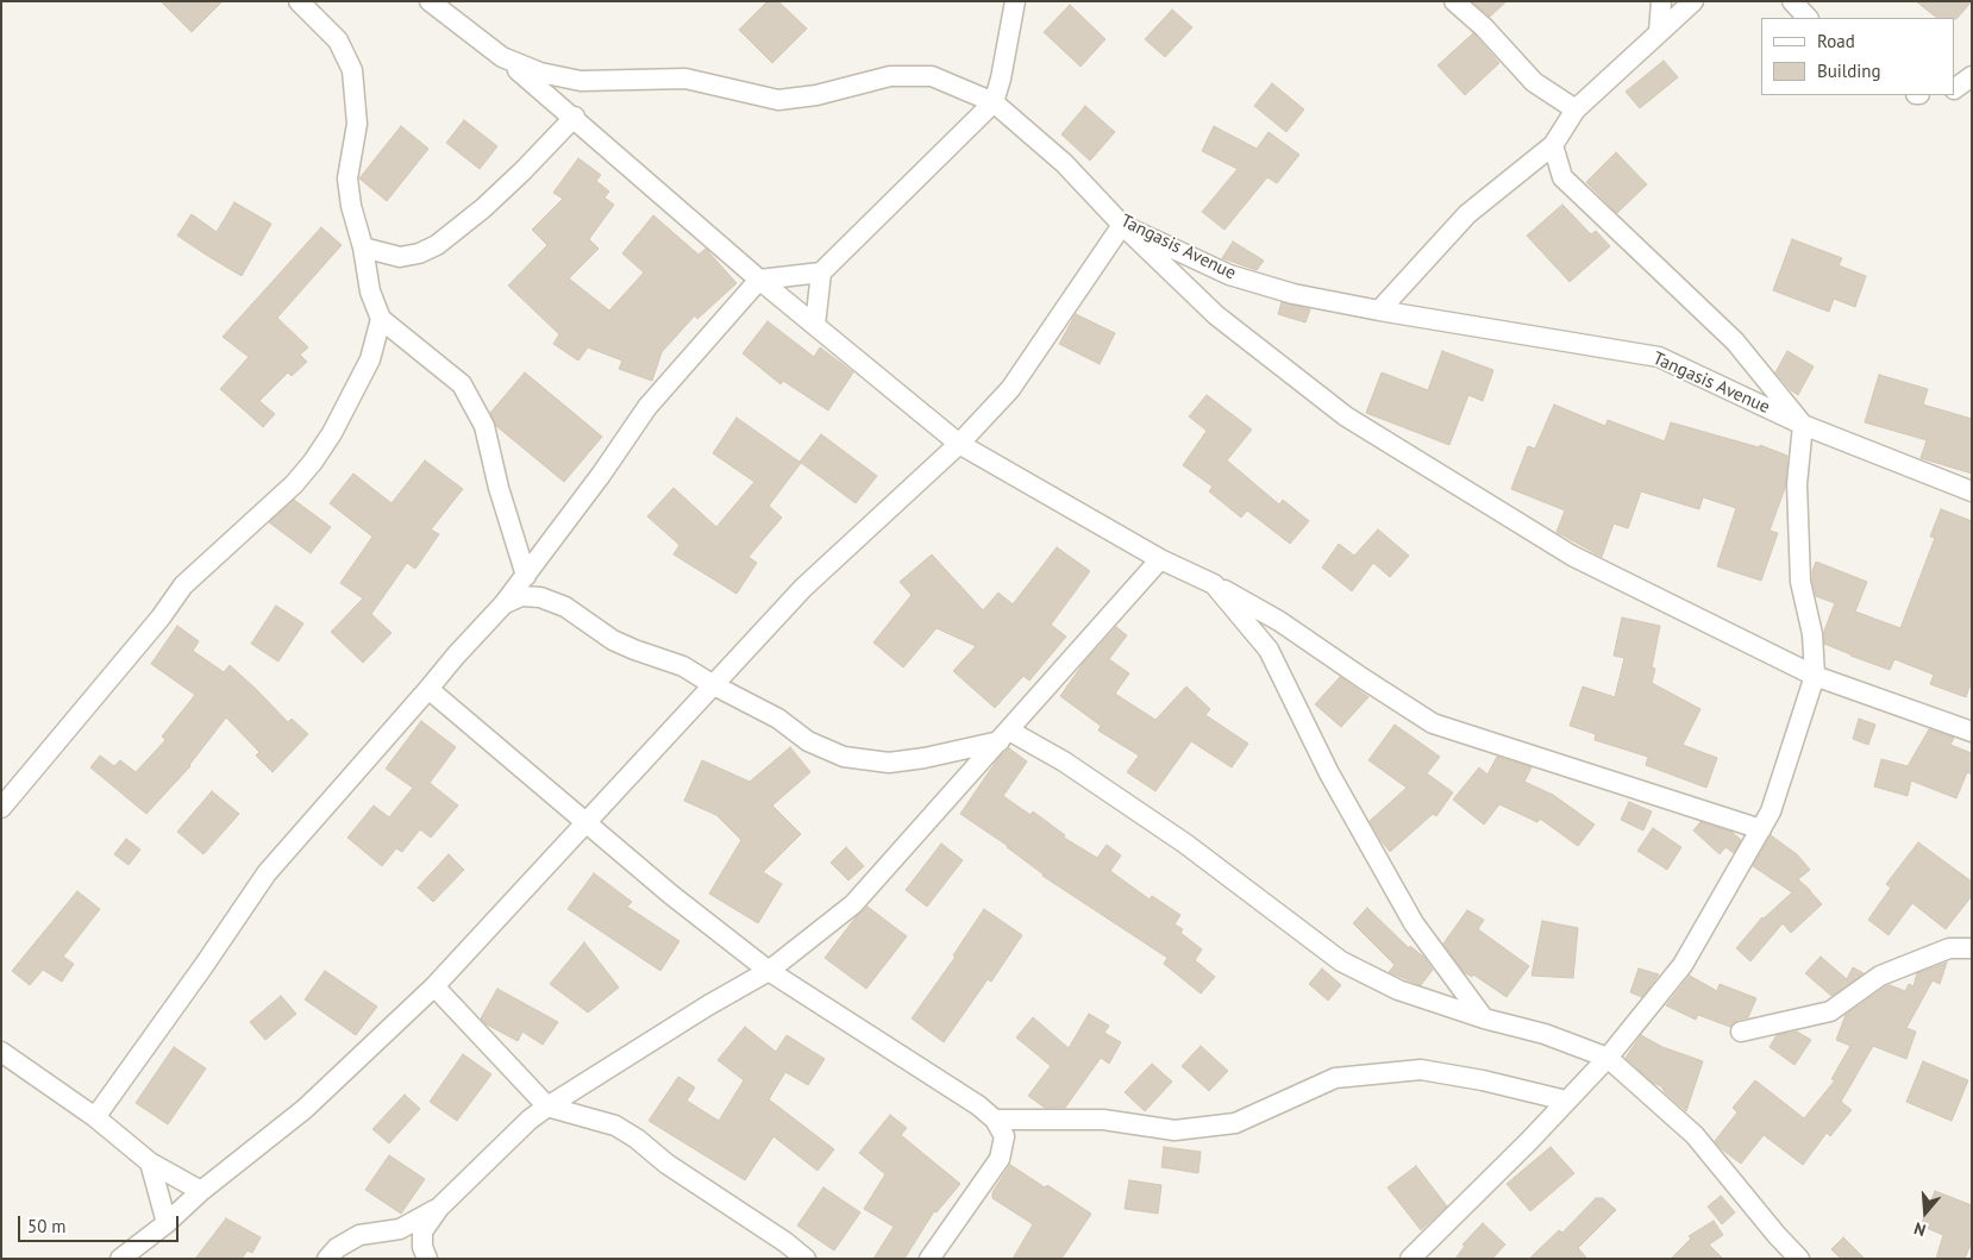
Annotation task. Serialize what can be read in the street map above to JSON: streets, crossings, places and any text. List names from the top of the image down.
{
  "streets": {
    "street": ["Tangasis Avenue"]
  },
  "legend": ["Road", "Building"],
  "scale_bar": "50 m",
  "north": "bottom"
}
